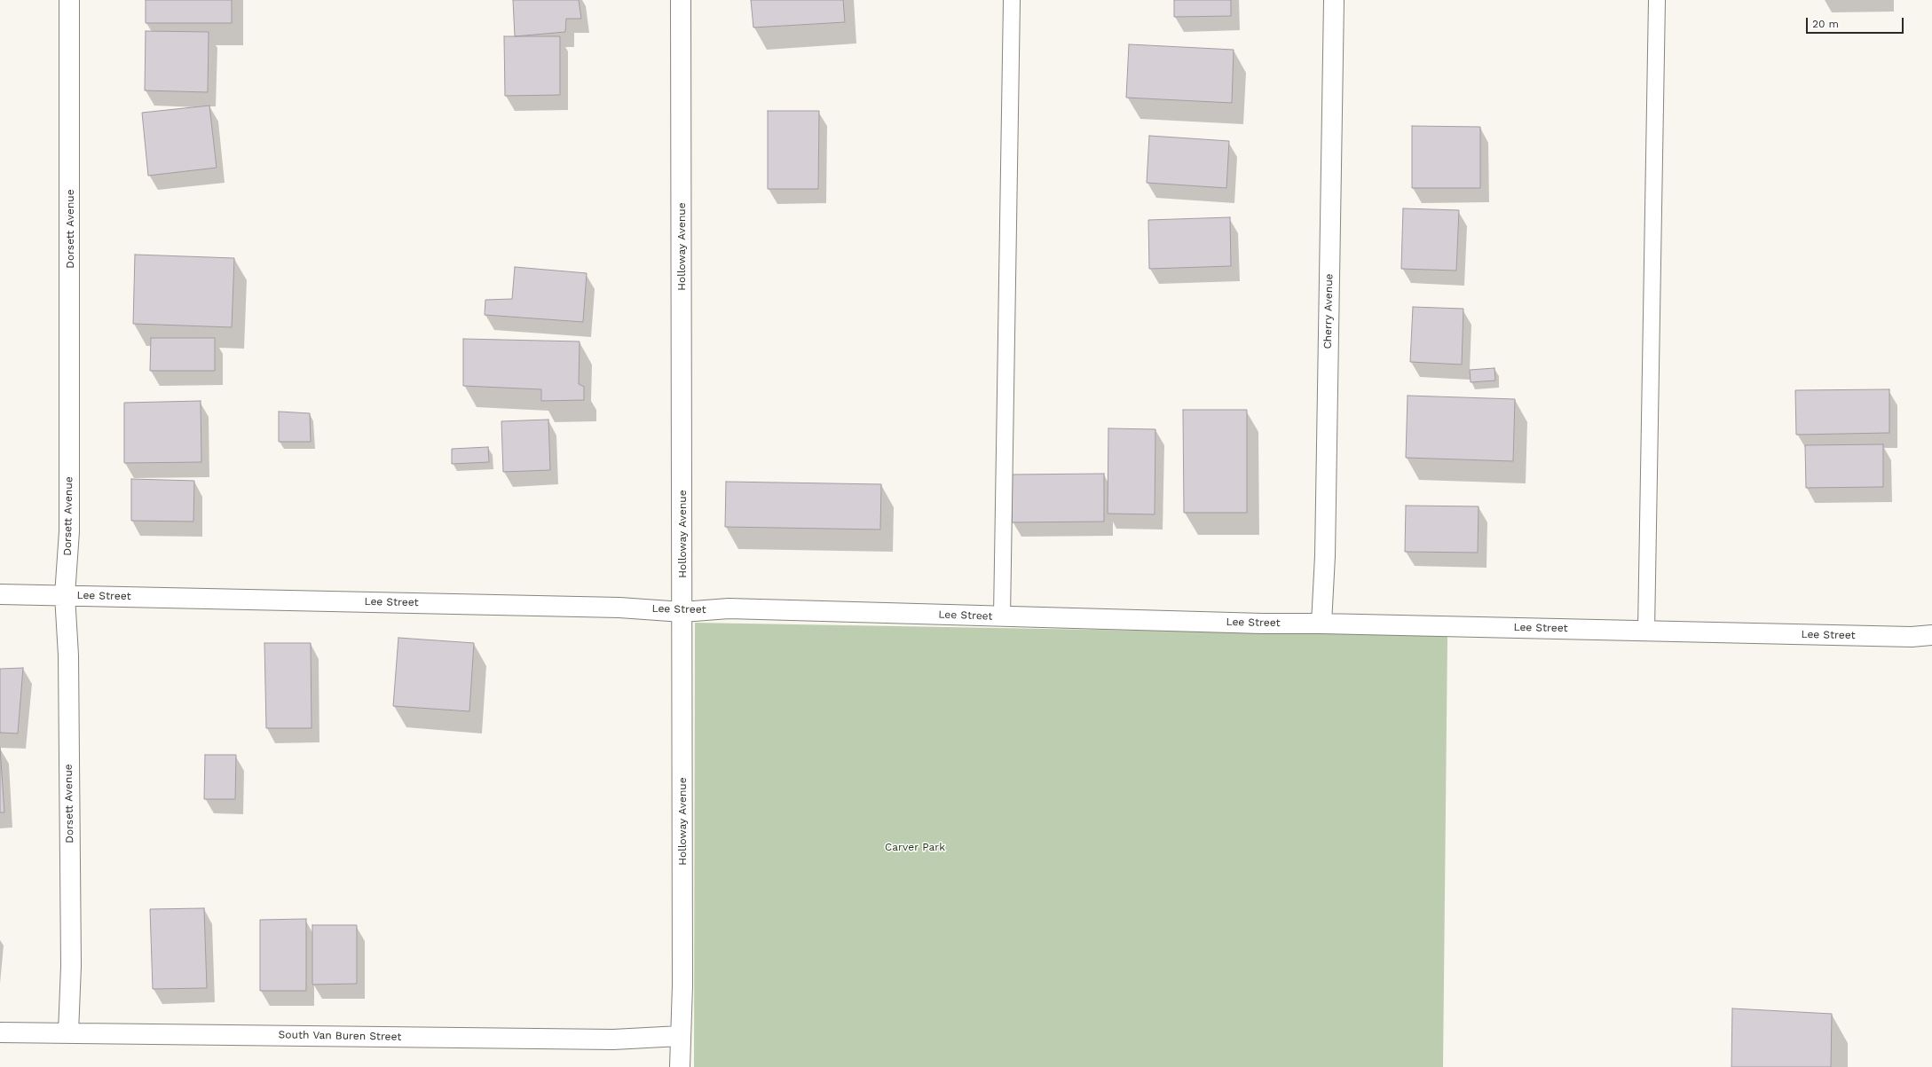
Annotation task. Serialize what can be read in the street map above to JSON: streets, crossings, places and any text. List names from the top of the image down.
{
  "streets": {
    "street": [
      "Dorsett Avenue",
      "Holloway Avenue",
      "Cherry Avenue",
      "Lee Street",
      "South Van Buren Street"
    ]
  },
  "crossings": [
    ["Dorsett Avenue", "Lee Street"],
    ["Dorsett Avenue", "South Van Buren Street"],
    ["Holloway Avenue", "Lee Street"],
    ["Holloway Avenue", "South Van Buren Street"],
    ["Cherry Avenue", "Lee Street"]
  ],
  "parks": ["Carver Park"],
  "scale_bar": "20 m"
}
